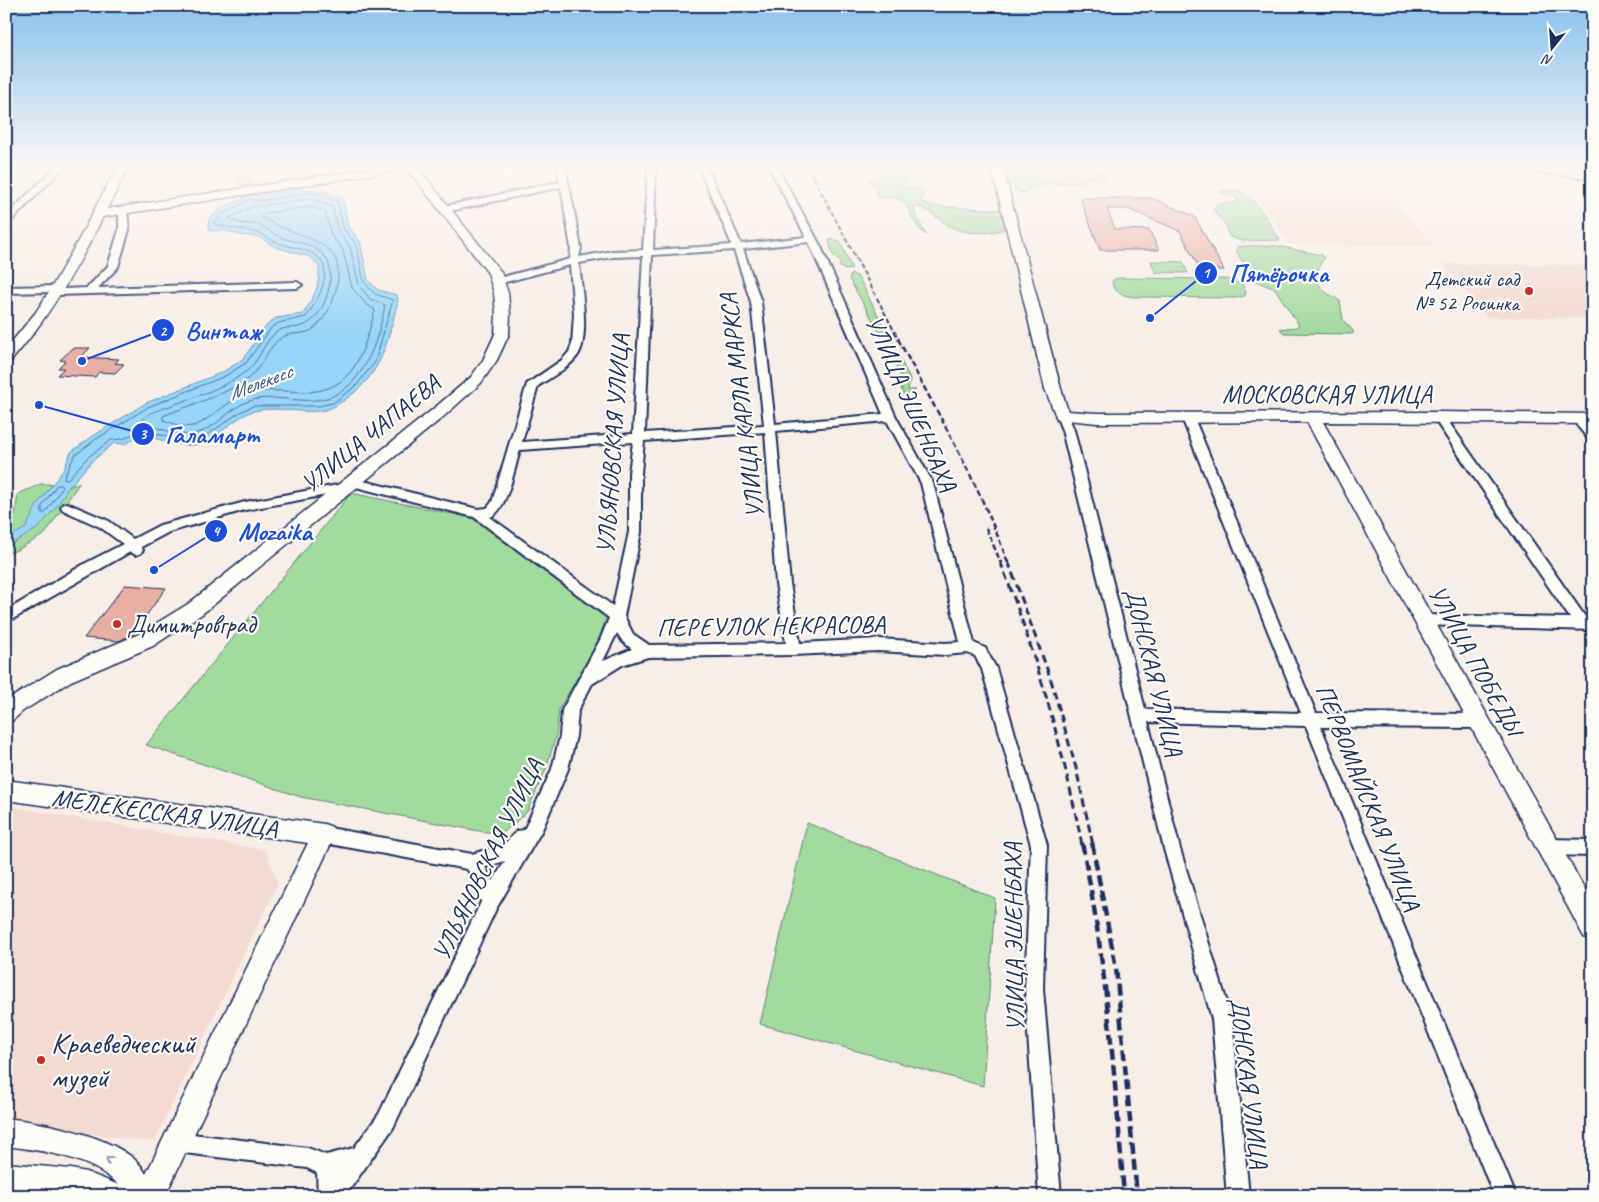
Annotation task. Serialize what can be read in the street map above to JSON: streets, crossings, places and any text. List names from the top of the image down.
{
  "streets": {
    "street": [
      "МОСКОВСКАЯ УЛИЦА",
      "УЛИЦА ЭШЕНБАХА",
      "УЛИЦА КАРЛА МАРКСА",
      "УЛИЦА ЧАПАЕВА",
      "УЛЬЯНОВСКАЯ УЛИЦА",
      "ПЕРЕУЛОК НЕКРАСОВА",
      "УЛИЦА ПОБЕДЫ",
      "ДОНСКАЯ УЛИЦА",
      "ПЕРВОМАЙСКАЯ УЛИЦА",
      "МЕЛЕКЕССКАЯ УЛИЦА"
    ]
  },
  "crossings": [
    ["МОСКОВСКАЯ УЛИЦА", "УЛИЦА ПОБЕДЫ"],
    ["МОСКОВСКАЯ УЛИЦА", "ДОНСКАЯ УЛИЦА"],
    ["МОСКОВСКАЯ УЛИЦА", "ПЕРВОМАЙСКАЯ УЛИЦА"],
    ["УЛИЦА ЭШЕНБАХА", "ПЕРЕУЛОК НЕКРАСОВА"],
    ["УЛИЦА КАРЛА МАРКСА", "ПЕРЕУЛОК НЕКРАСОВА"],
    ["УЛЬЯНОВСКАЯ УЛИЦА", "ПЕРЕУЛОК НЕКРАСОВА"]
  ],
  "water": ["Мелекесс"],
  "places": [
    "Детский сад № 52 Росинка",
    "Пятёрочка",
    "Винтаж",
    "Галамарт",
    "Mozaika",
    "Димитровград",
    "Краеведческий музей"
  ],
  "north": "bottom"
}
